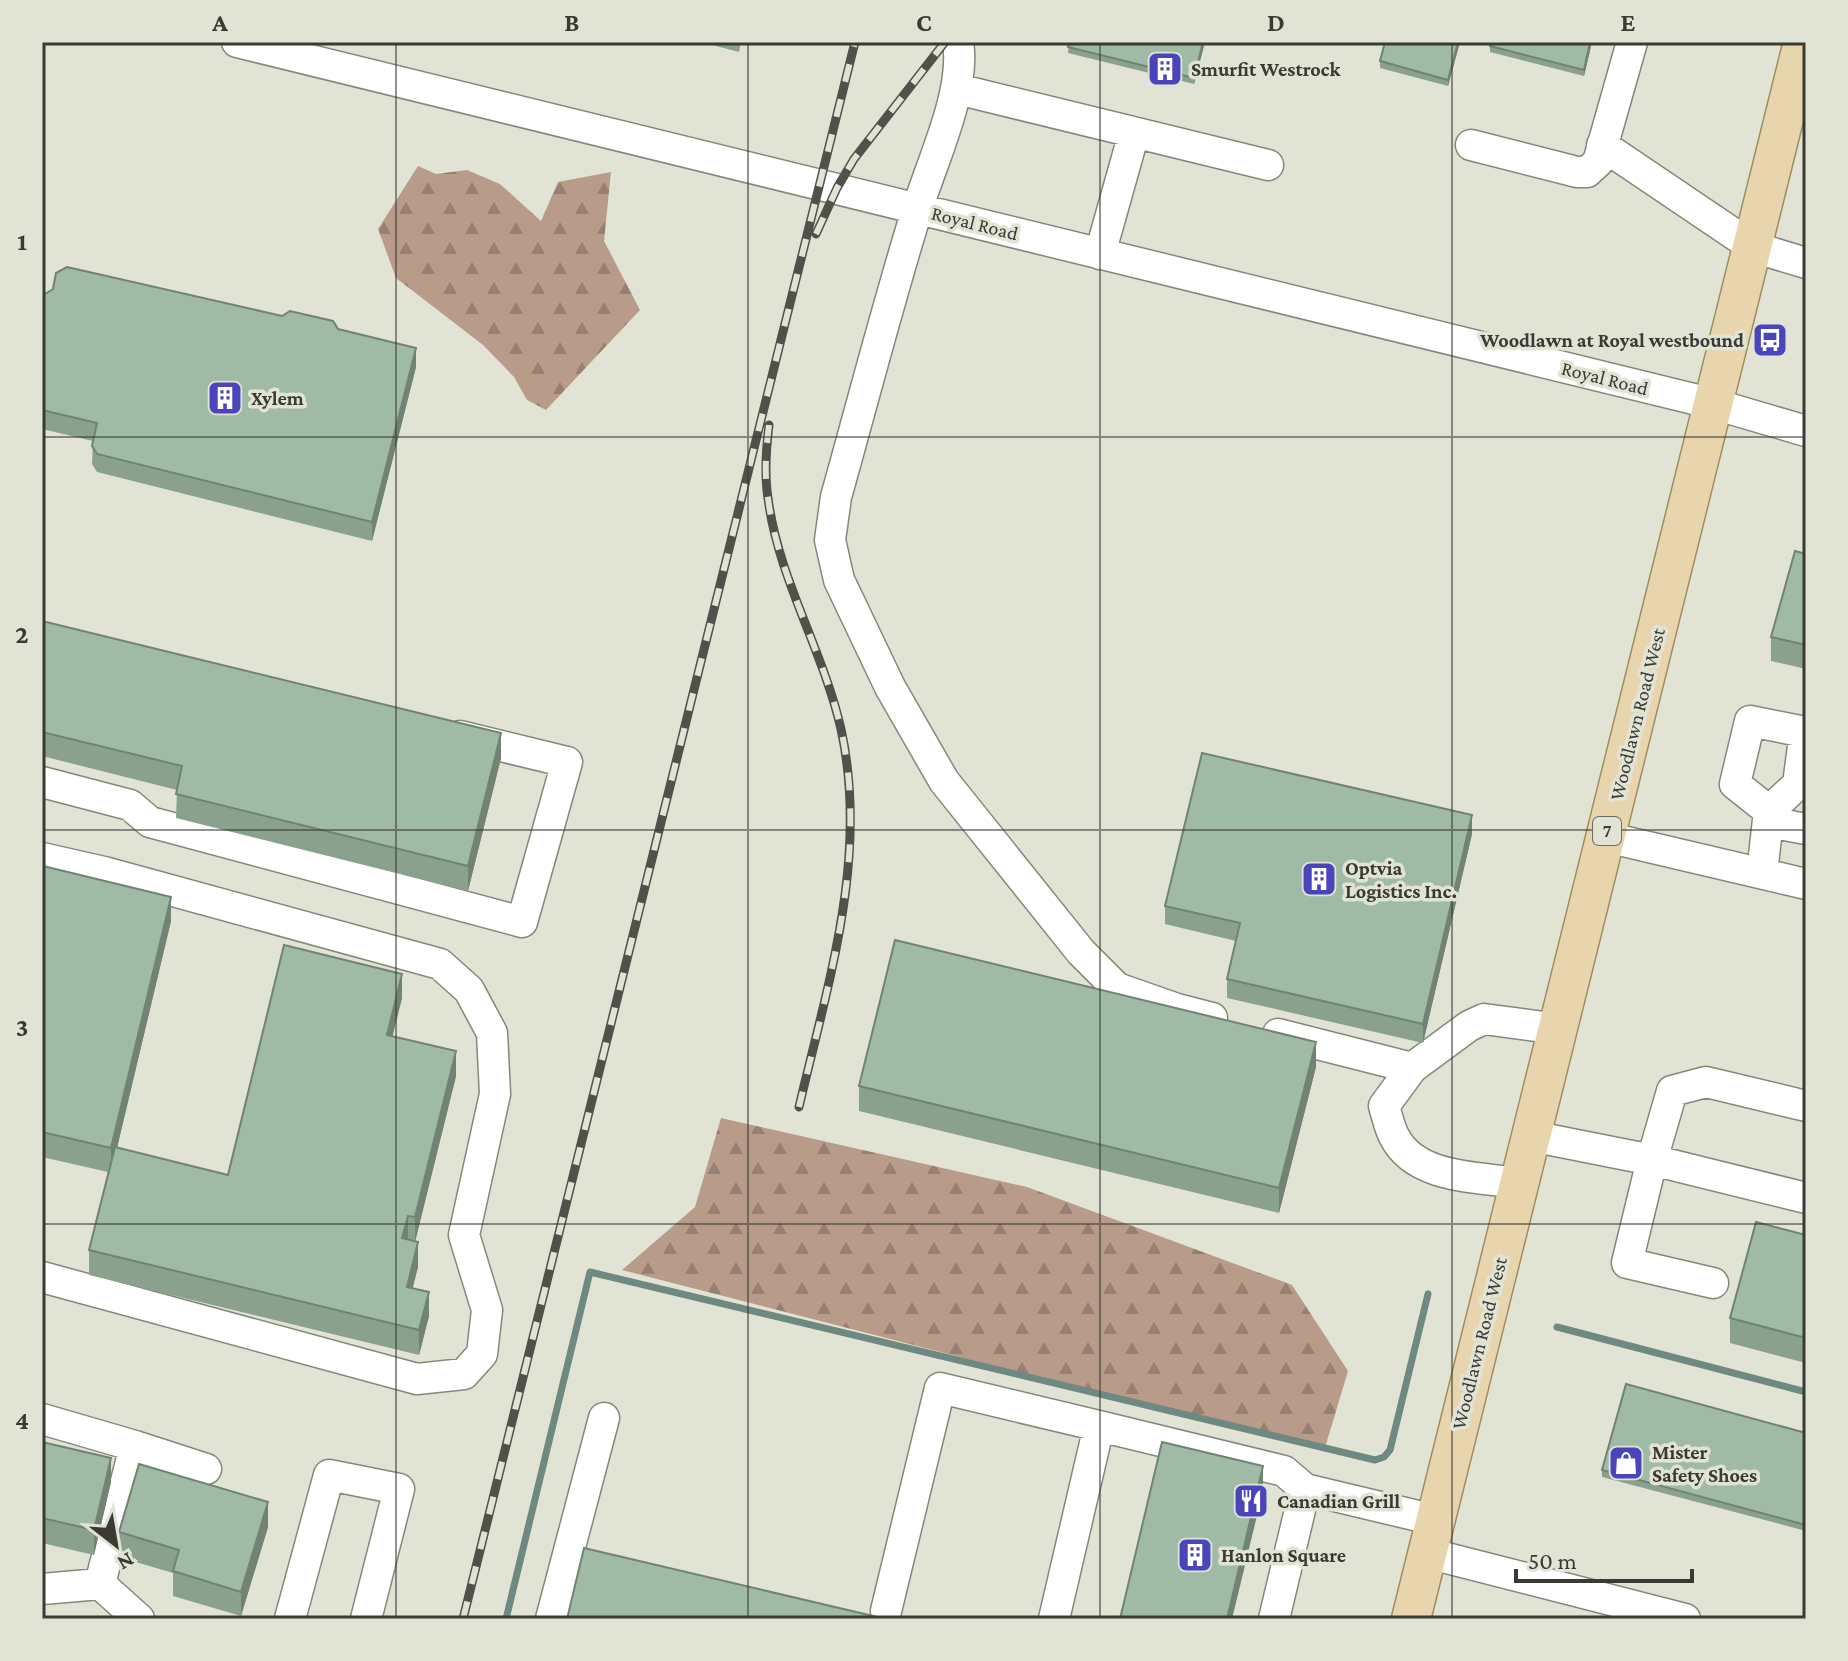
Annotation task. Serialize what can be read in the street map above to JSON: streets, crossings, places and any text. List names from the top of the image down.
{
  "streets": {
    "main road": ["Woodlawn Road West", "7"],
    "street": ["Royal Road"]
  },
  "crossings": [
    ["Royal Road", "Woodlawn Road West"]
  ],
  "places": {
    "building": [
      "Smurfit Westrock",
      "Xylem",
      "Optvia Logistics Inc.",
      "Hanlon Square"
    ],
    "bus stop": ["Woodlawn at Royal westbound"],
    "shop": ["Mister Safety Shoes"],
    "restaurant": ["Canadian Grill"]
  },
  "scale_bar": "50 m",
  "north": "bottom right",
  "grid": {
    "columns": [
      "A",
      "B",
      "C",
      "D",
      "E"
    ],
    "rows": [
      "1",
      "2",
      "3",
      "4"
    ]
  }
}
